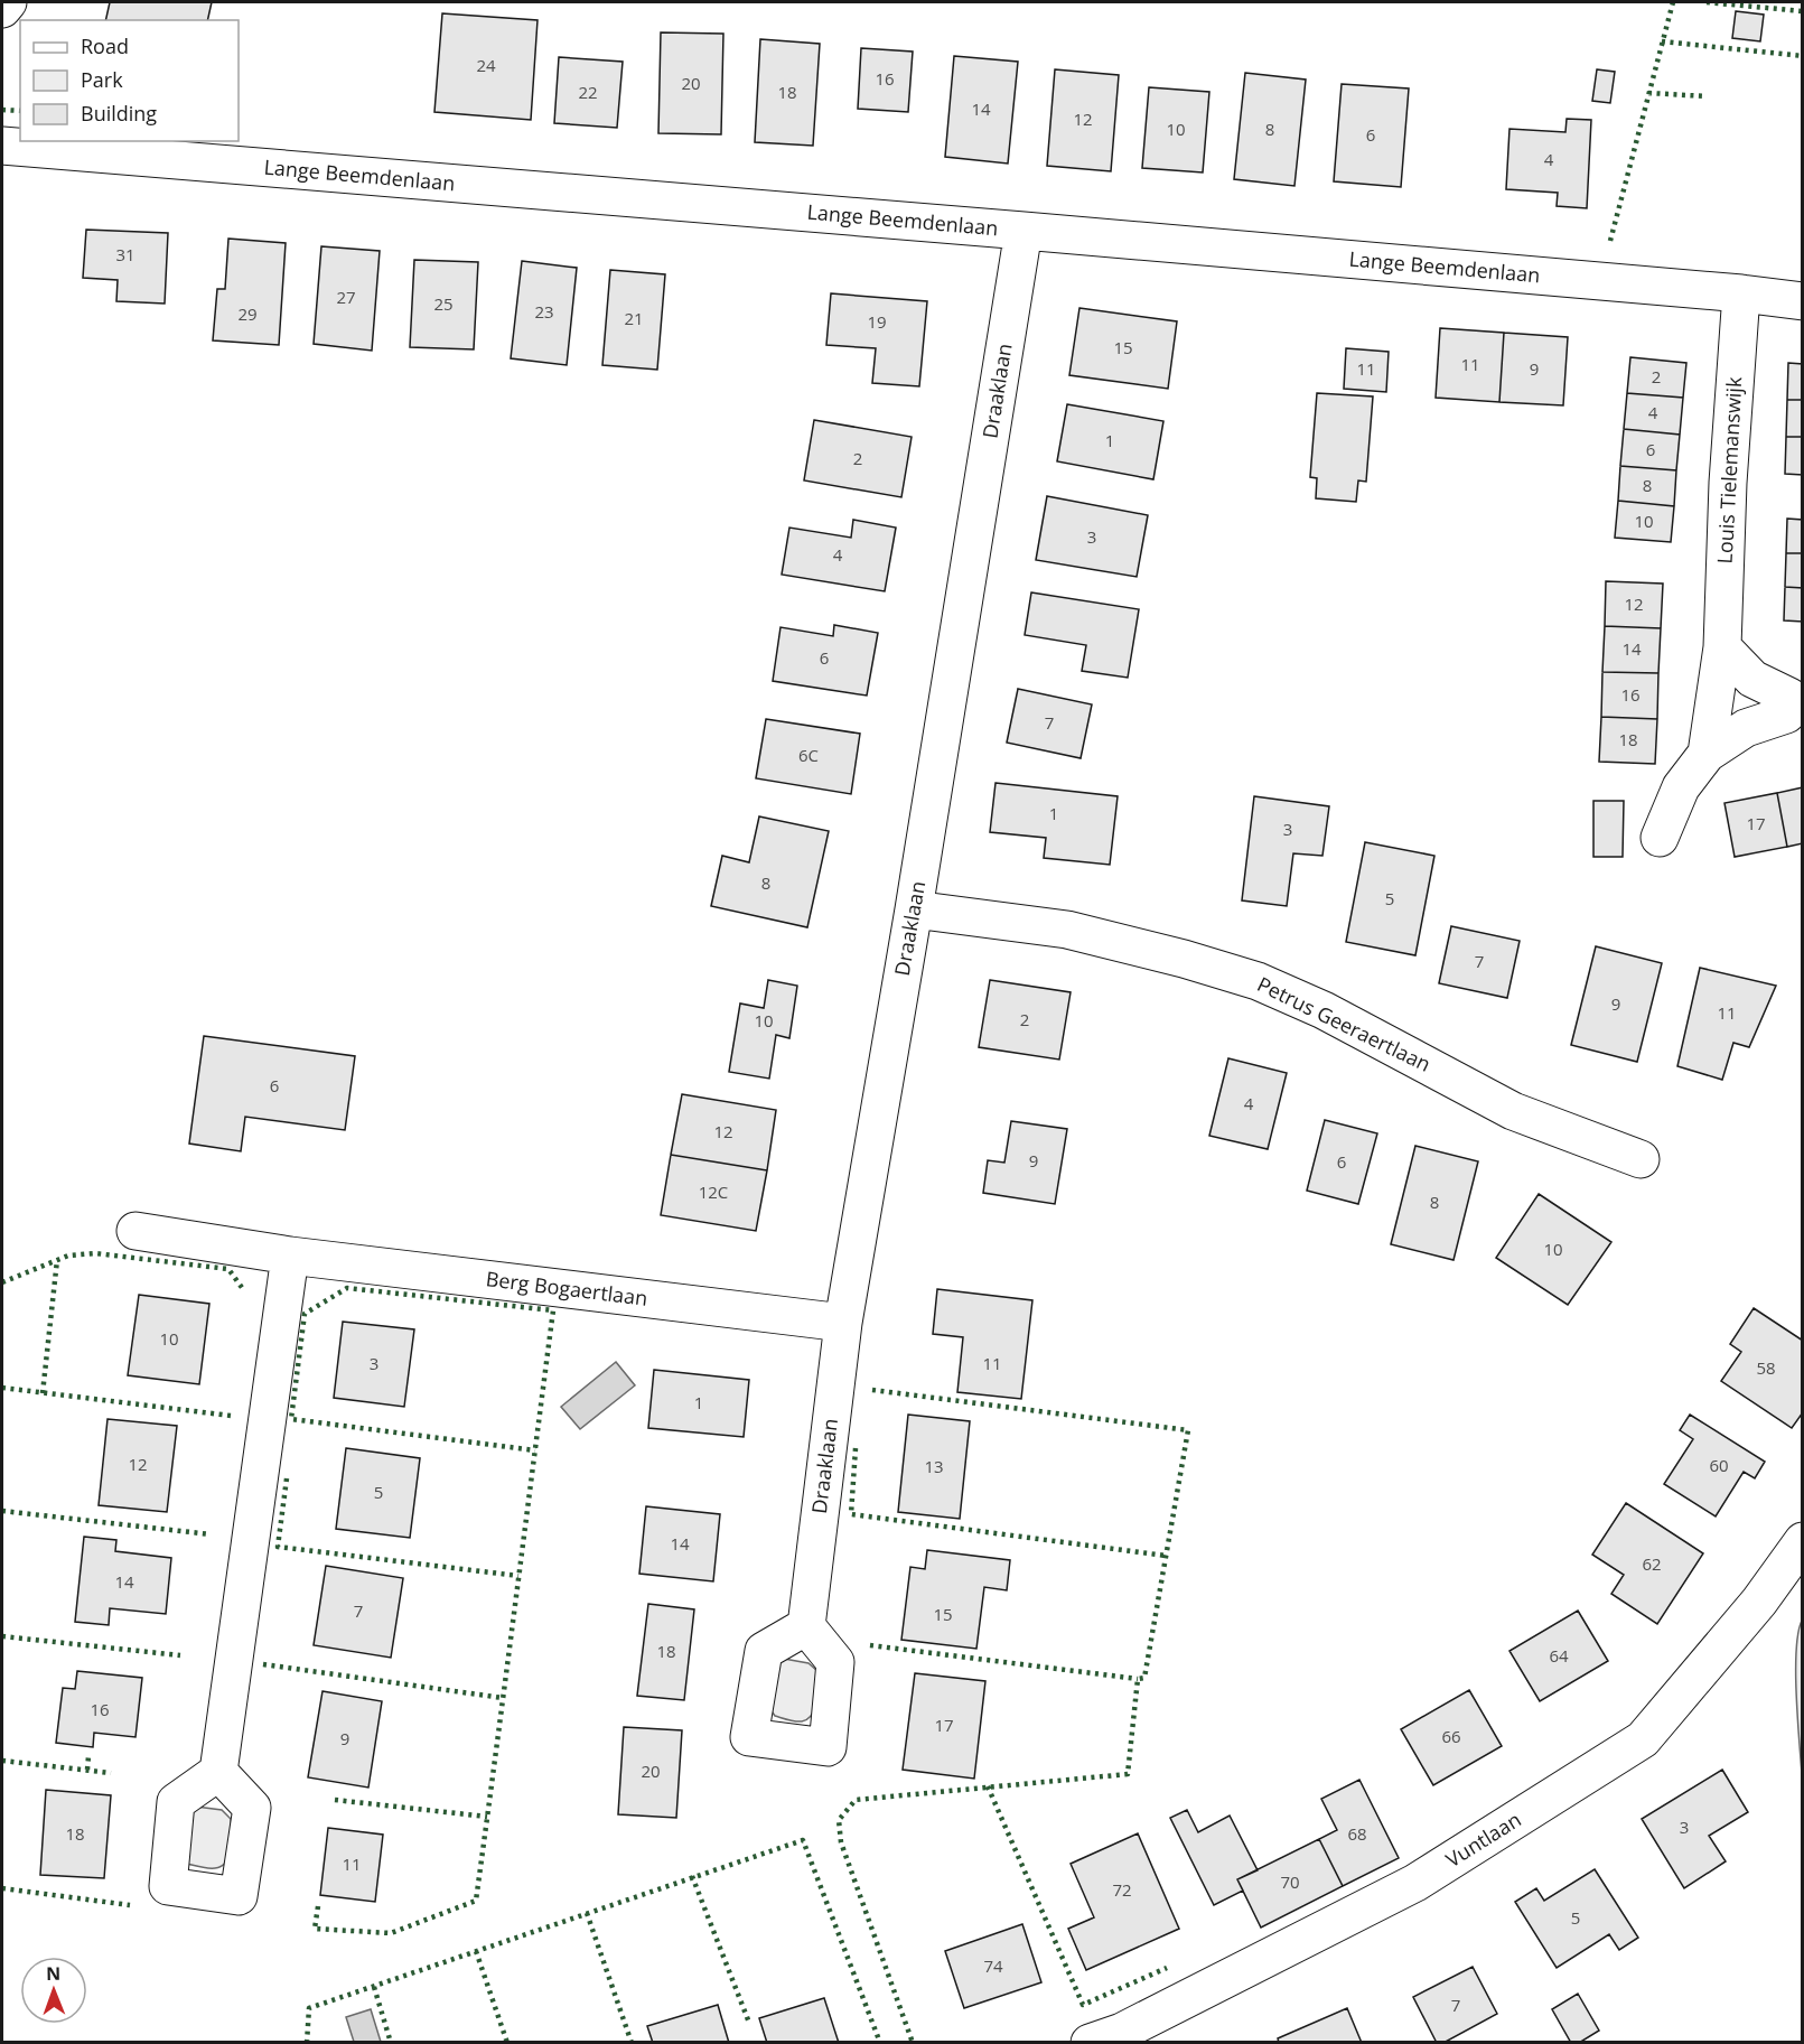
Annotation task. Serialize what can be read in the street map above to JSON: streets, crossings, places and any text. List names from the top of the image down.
{
  "streets": {
    "street": [
      "Lange Beemdenlaan",
      "Draaklaan",
      "Louis Tielemanswijk",
      "Petrus Geeraertlaan",
      "Berg Bogaertlaan",
      "Vuntlaan"
    ]
  },
  "crossings": [
    ["Lange Beemdenlaan", "Draaklaan"],
    ["Lange Beemdenlaan", "Louis Tielemanswijk"],
    ["Draaklaan", "Petrus Geeraertlaan"],
    ["Draaklaan", "Berg Bogaertlaan"]
  ],
  "house_numbers": [
    "24",
    "16",
    "20",
    "22",
    "18",
    "14",
    "12",
    "10",
    "8",
    "6",
    "4",
    "31",
    "27",
    "25",
    "23",
    "29",
    "21",
    "19",
    "15",
    "11",
    "11",
    "9",
    "2",
    "4",
    "1",
    "6",
    "2",
    "8",
    "10",
    "3",
    "4",
    "12",
    "14",
    "6",
    "16",
    "7",
    "18",
    "6C",
    "1",
    "17",
    "3",
    "8",
    "5",
    "7",
    "9",
    "11",
    "2",
    "10",
    "6",
    "4",
    "12",
    "9",
    "6",
    "12C",
    "8",
    "10",
    "10",
    "3",
    "11",
    "58",
    "1",
    "12",
    "60",
    "13",
    "5",
    "14",
    "62",
    "14",
    "7",
    "15",
    "18",
    "64",
    "16",
    "17",
    "66",
    "9",
    "20",
    "3",
    "18",
    "68",
    "11",
    "70",
    "72",
    "5",
    "74",
    "7"
  ],
  "legend": ["Road", "Park", "Building"],
  "north": "top"
}
